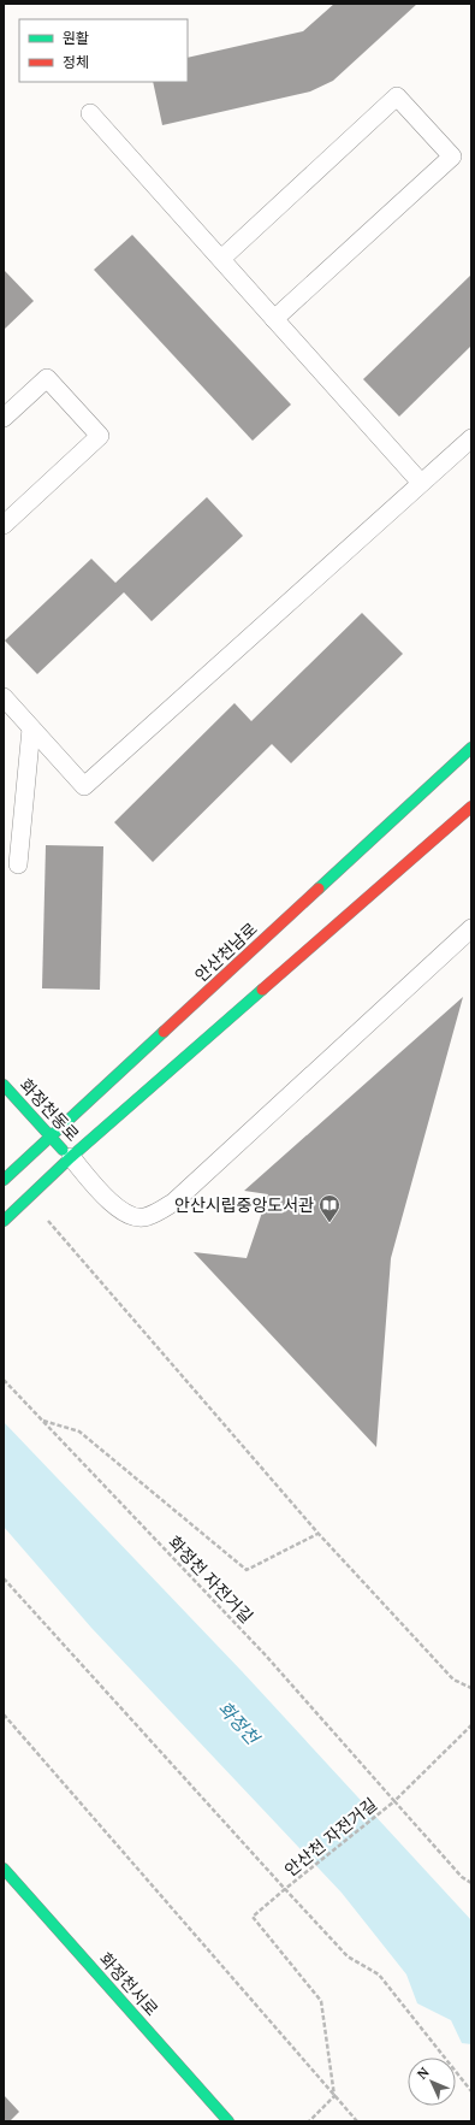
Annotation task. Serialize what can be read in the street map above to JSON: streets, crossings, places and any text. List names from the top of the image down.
{
  "streets": {
    "street": ["안산천남로", "화정천동로", "화정천서로"],
    "path": ["화정천 자전거길", "안산천 자전거길"]
  },
  "crossings": [
    ["안산천남로", "화정천동로"],
    ["화정천 자전거길", "안산천 자전거길"]
  ],
  "water": ["화정천"],
  "places": {
    "library": ["안산시립중앙도서관"]
  },
  "legend": ["원활", "정체"],
  "north": "top left"
}
